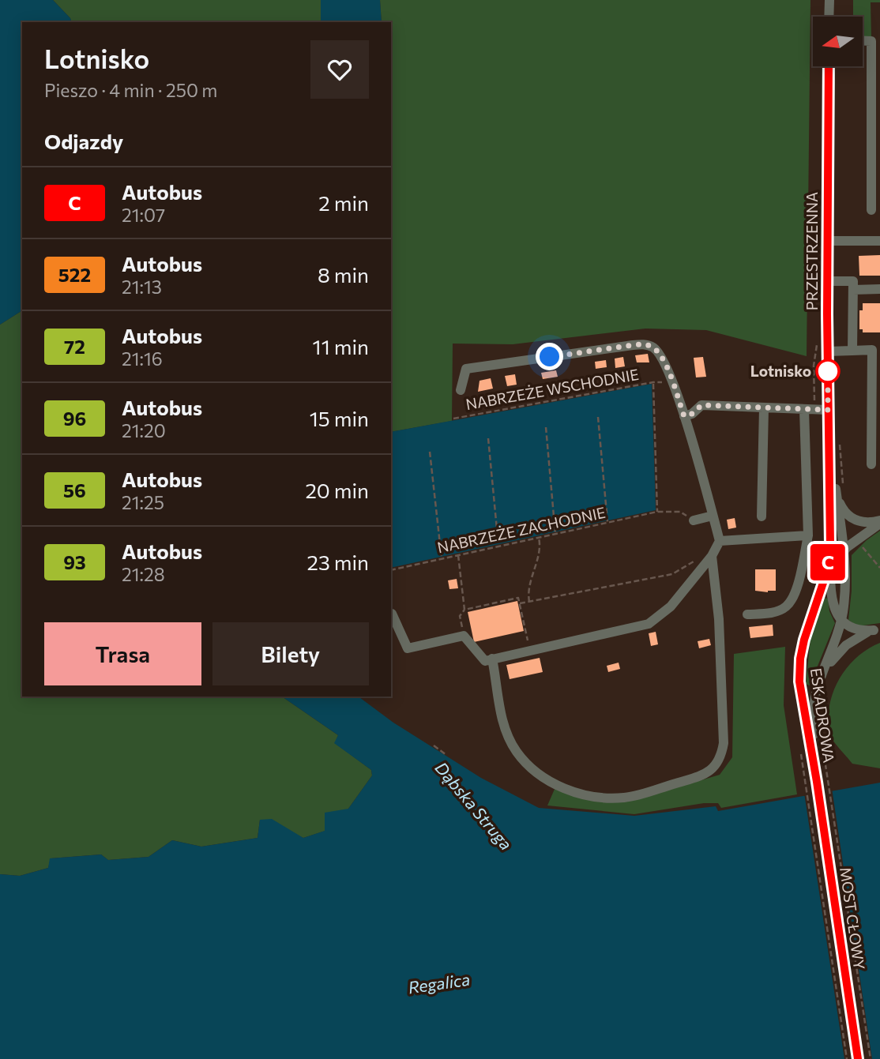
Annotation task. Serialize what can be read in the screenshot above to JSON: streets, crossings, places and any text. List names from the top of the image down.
{
  "streets": {
    "street": ["PRZESTRZENNA", "ESKADROWA", "MOST CŁOWY"],
    "path": ["NABRZEŻE WSCHODNIE", "NABRZEŻE ZACHODNIE"]
  },
  "crossings": [
    ["PRZESTRZENNA", "ESKADROWA"],
    ["NABRZEŻE WSCHODNIE", "NABRZEŻE ZACHODNIE"],
    ["ESKADROWA", "MOST CŁOWY"]
  ],
  "water": ["Dąbska Struga", "Regalica"],
  "places": ["Lotnisko"],
  "lines": ["bus line C"],
  "north": "left",
  "page": {
    "on_map": "C",
    "heading": [
      ["Lotnisko", "Pieszo · 4 min · 250 m"],
      "Odjazdy"
    ],
    "list": [
      {
        "mark": "C",
        "name": "Autobus",
        "note": "21:07",
        "value": "2 min"
      },
      {
        "mark": "522",
        "name": "Autobus",
        "note": "21:13",
        "value": "8 min"
      },
      {
        "mark": "72",
        "name": "Autobus",
        "note": "21:16",
        "value": "11 min"
      },
      {
        "mark": "96",
        "name": "Autobus",
        "note": "21:20",
        "value": "15 min"
      },
      {
        "mark": "56",
        "name": "Autobus",
        "note": "21:25",
        "value": "20 min"
      },
      {
        "mark": "93",
        "name": "Autobus",
        "note": "21:28",
        "value": "23 min"
      }
    ],
    "buttons": ["Trasa", "Bilety"]
  }
}
